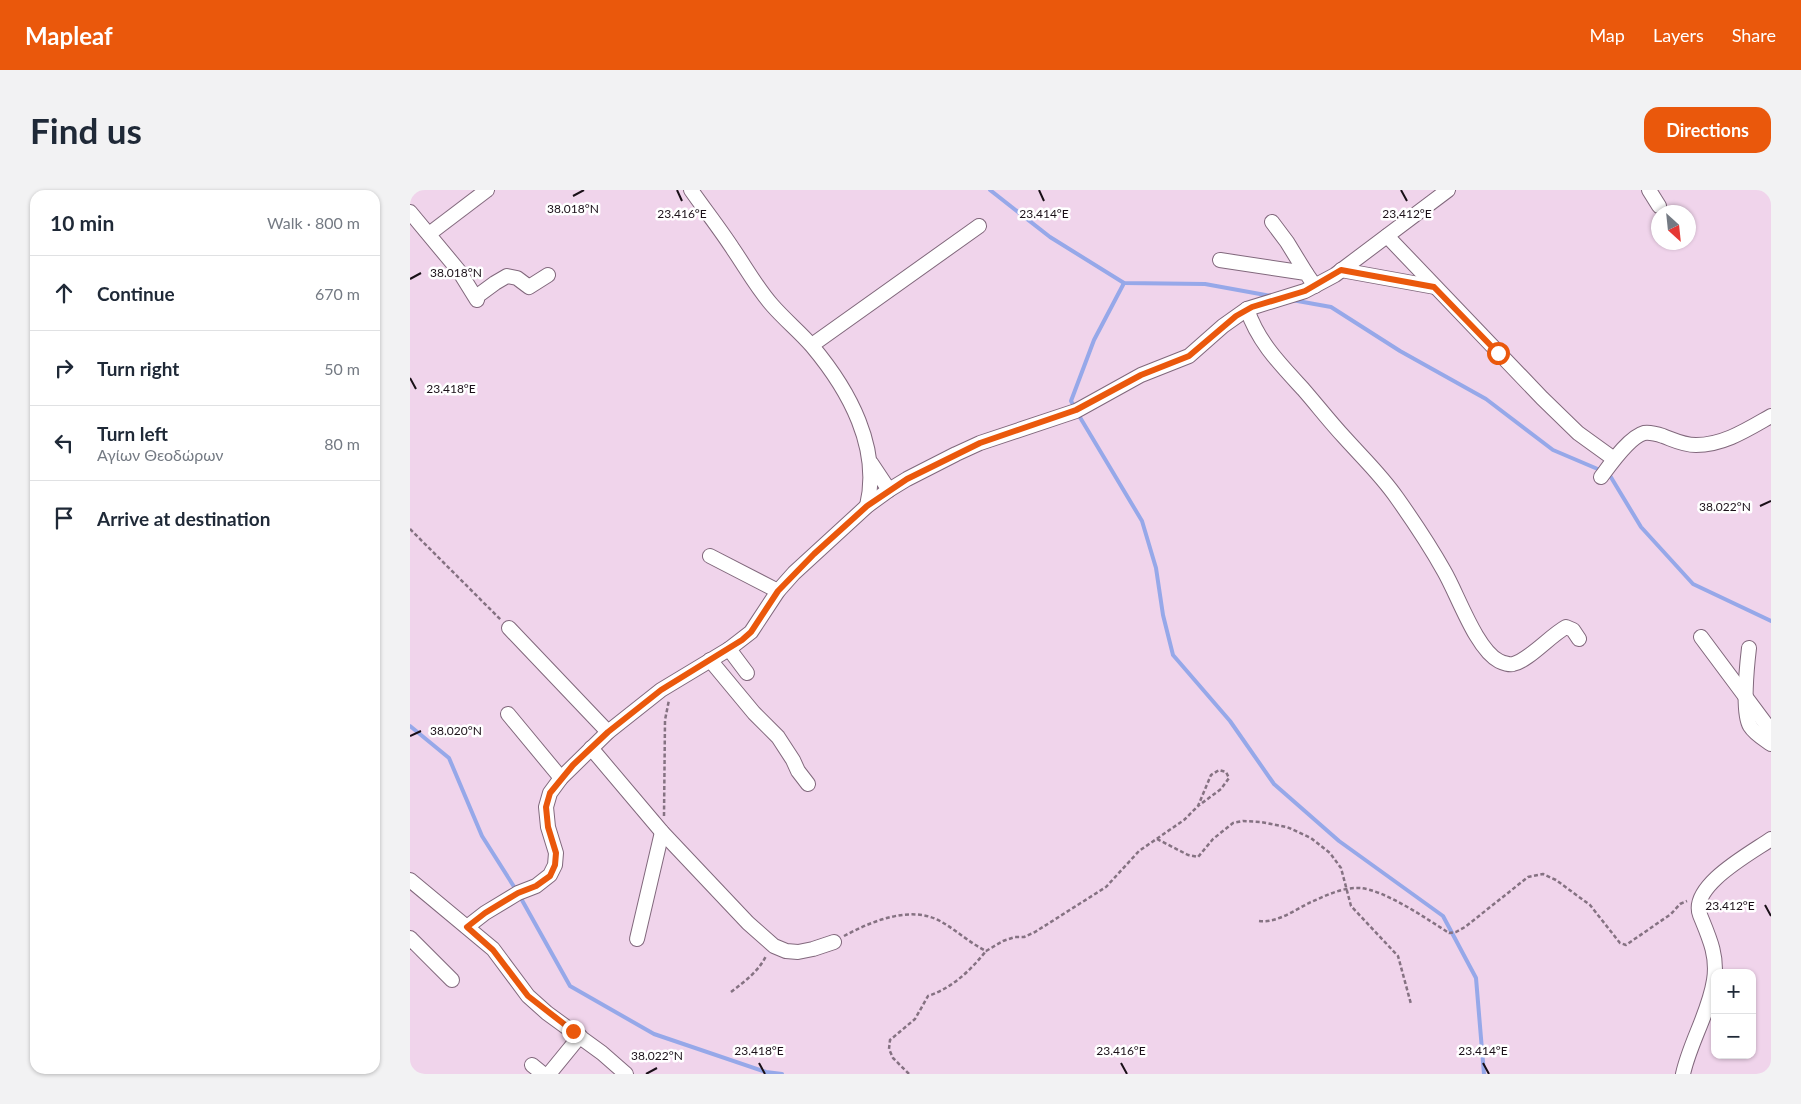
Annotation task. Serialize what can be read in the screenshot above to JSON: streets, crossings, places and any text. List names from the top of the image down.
{
  "north": "bottom right",
  "page": {
    "header": "Mapleaf",
    "nav": ["Map", "Layers", "Share"],
    "buttons": "Directions",
    "title": "Find us",
    "heading": ["10 min", "Walk · 800 m"],
    "list": [
      ["Continue", "670 m"],
      ["Turn right", "50 m"],
      ["Turn left", "Αγίων Θεοδώρων", "80 m"],
      "Arrive at destination"
    ],
    "map_buttons": ["+", "−"]
  },
  "coordinates": [
    "38.018°N",
    "23.416°E",
    "23.414°E",
    "23.412°E",
    "23.418°E",
    "38.022°N",
    "38.020°N"
  ]
}
